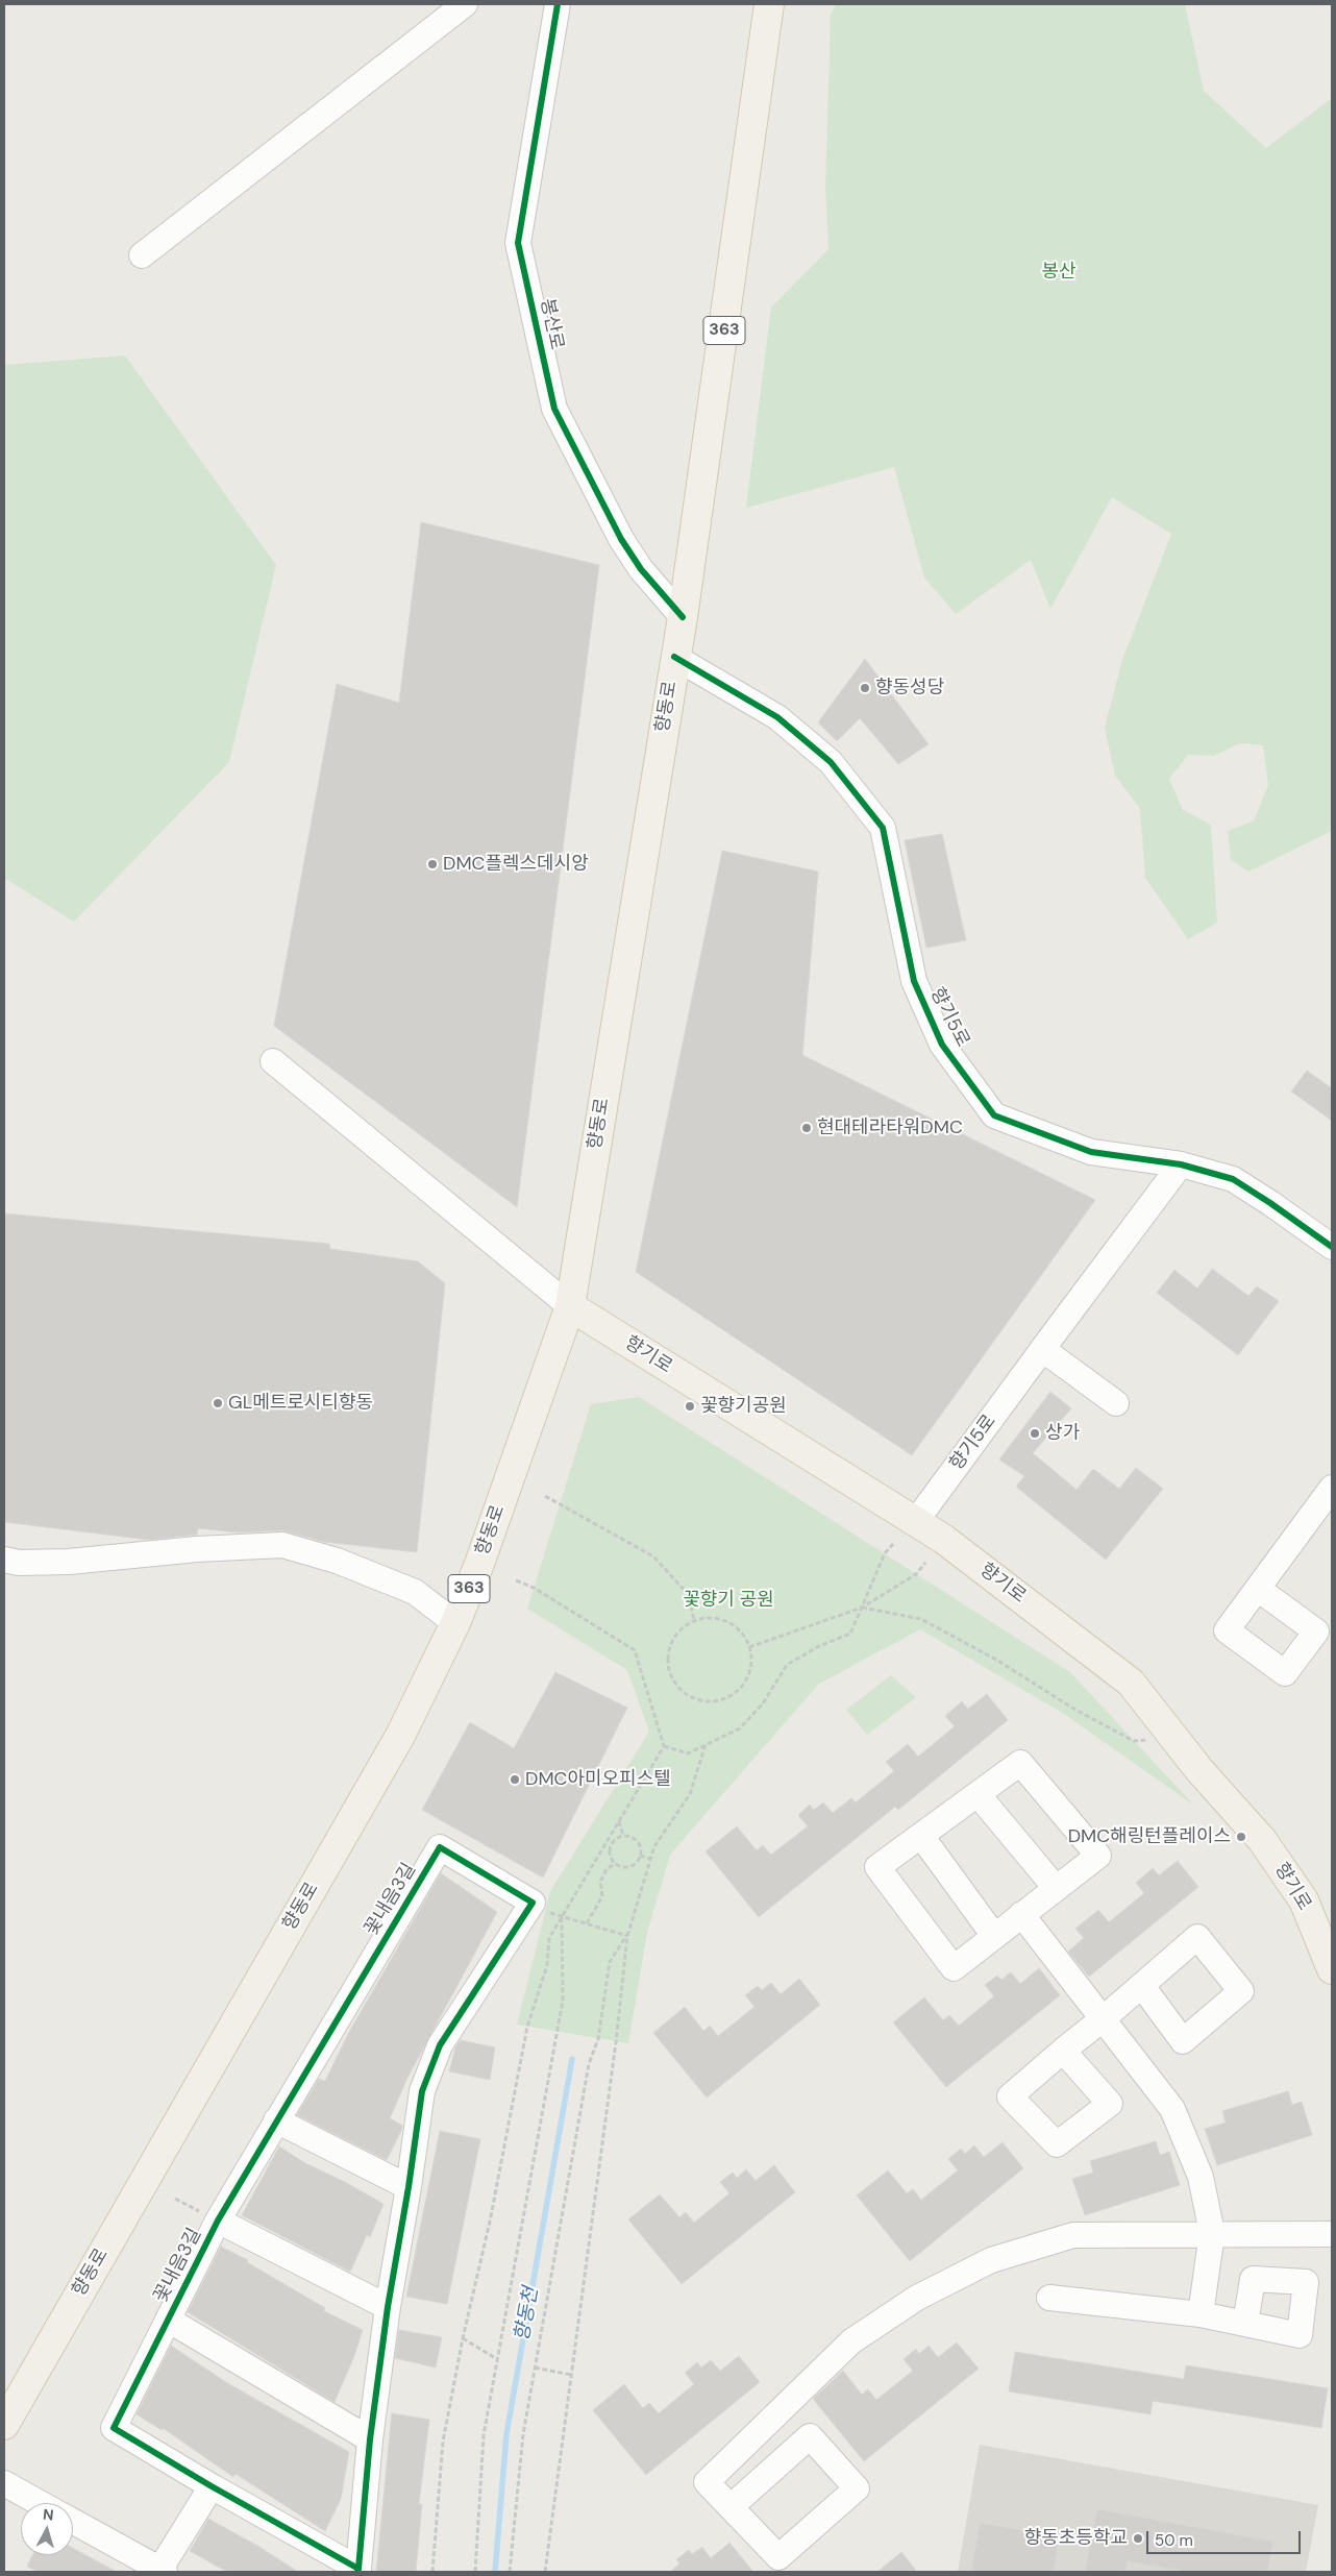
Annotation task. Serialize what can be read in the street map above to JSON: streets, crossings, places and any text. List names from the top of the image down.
{
  "streets": {
    "main road": ["363", "향동로", "향기로"],
    "street": ["봉산로", "향기5로", "꽃내음3길"]
  },
  "crossings": [
    ["봉산로", "363"],
    ["363", "향동로"],
    ["363", "향기5로"],
    ["향동로", "향기5로"],
    ["향동로", "향기로"],
    ["향기5로", "향기로"]
  ],
  "water": ["향동천"],
  "parks": ["봉산", "꽃향기 공원"],
  "places": [
    "향동성당",
    "DMC플렉스데시앙",
    "현대테라타워DMC",
    "GL메트로시티향동",
    "꽃향기공원",
    "상가",
    "DMC아미오피스텔",
    "DMC해링턴플레이스",
    "향동초등학교"
  ],
  "scale_bar": "50 m",
  "north": "top"
}
